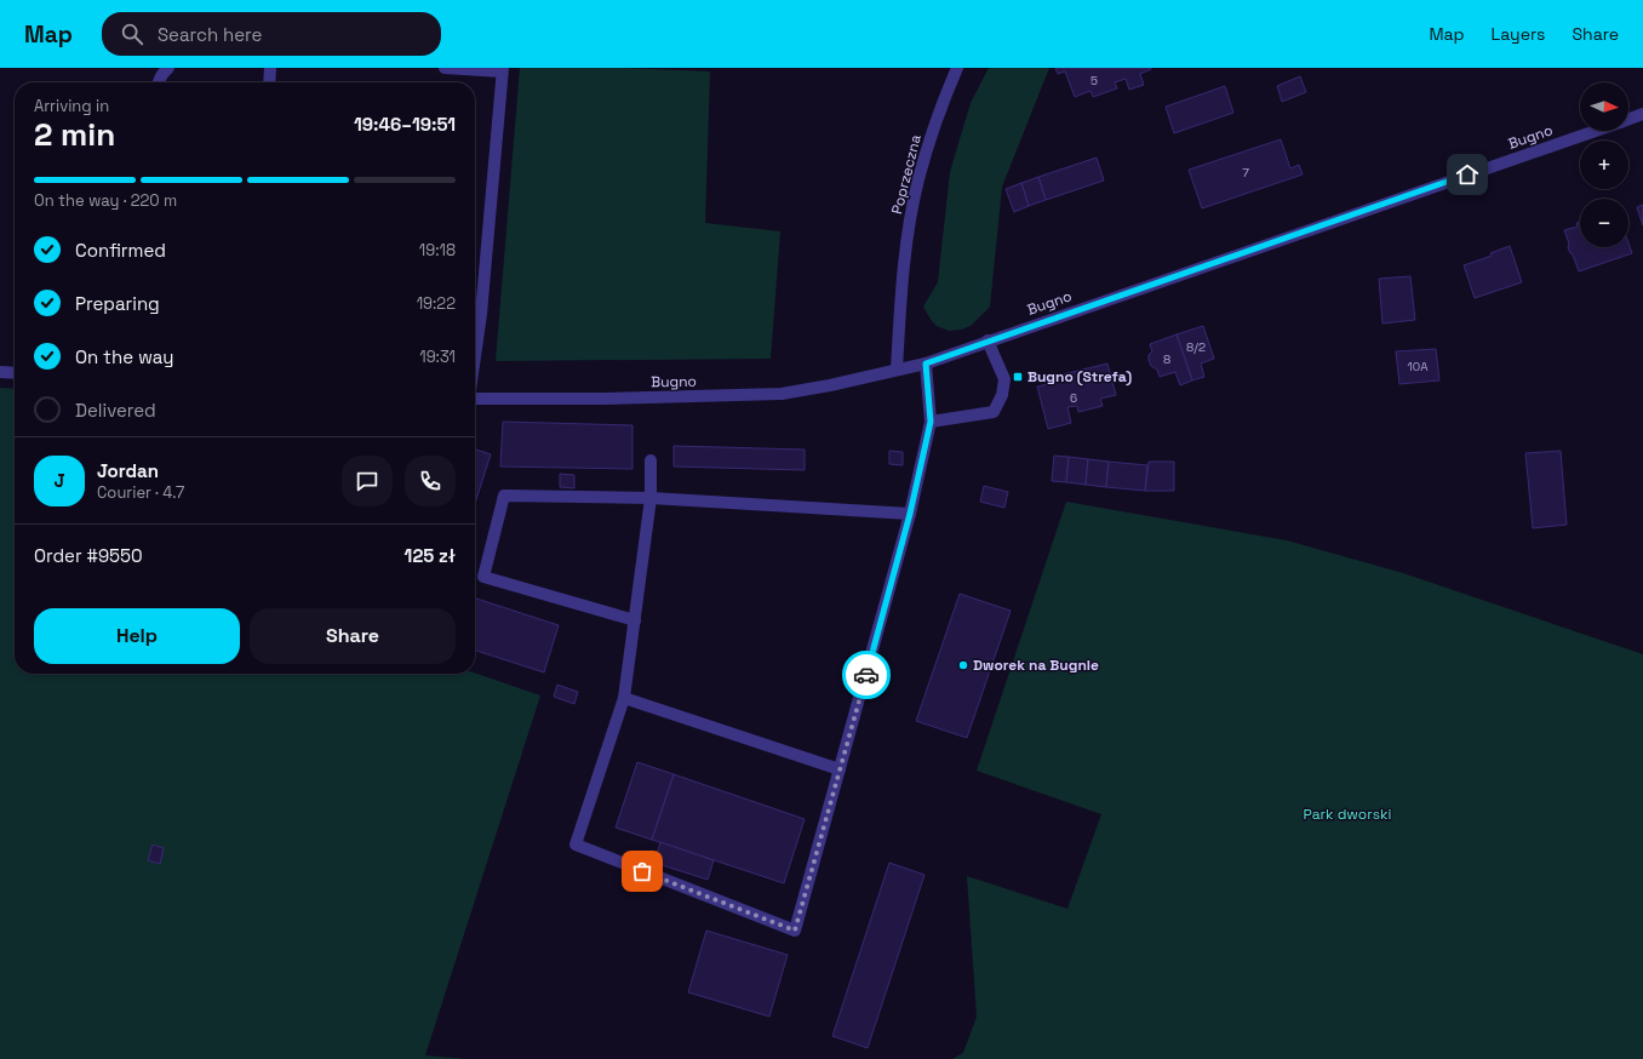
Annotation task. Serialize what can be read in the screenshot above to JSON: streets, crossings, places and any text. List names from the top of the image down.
{
  "streets": {
    "street": ["Bugno", "Poprzeczna"]
  },
  "crossings": [
    ["Bugno", "Poprzeczna"]
  ],
  "parks": ["Park dworski"],
  "places": {
    "transit": ["Bugno (Strefa)"],
    "other": ["Dworek na Bugnie"]
  },
  "house_numbers": [
    "5",
    "7",
    "8/2",
    "8",
    "10A",
    "6"
  ],
  "north": "right",
  "page": {
    "header": "Map",
    "search": "Search here",
    "nav": ["Map", "Layers", "Share"],
    "map_buttons": ["+", "−"],
    "heading": ["2 min", "Arriving in", "19:46–19:51"],
    "panel": [
      "Jordan",
      "Courier · 4.7",
      "Order #9550",
      "125 zł"
    ],
    "bar": "On the way · 220 m",
    "list": [
      ["Confirmed", "19:18"],
      ["Preparing", "19:22"],
      ["On the way", "19:31"],
      "Delivered"
    ],
    "round": "J",
    "buttons": ["Help", "Share"]
  }
}
